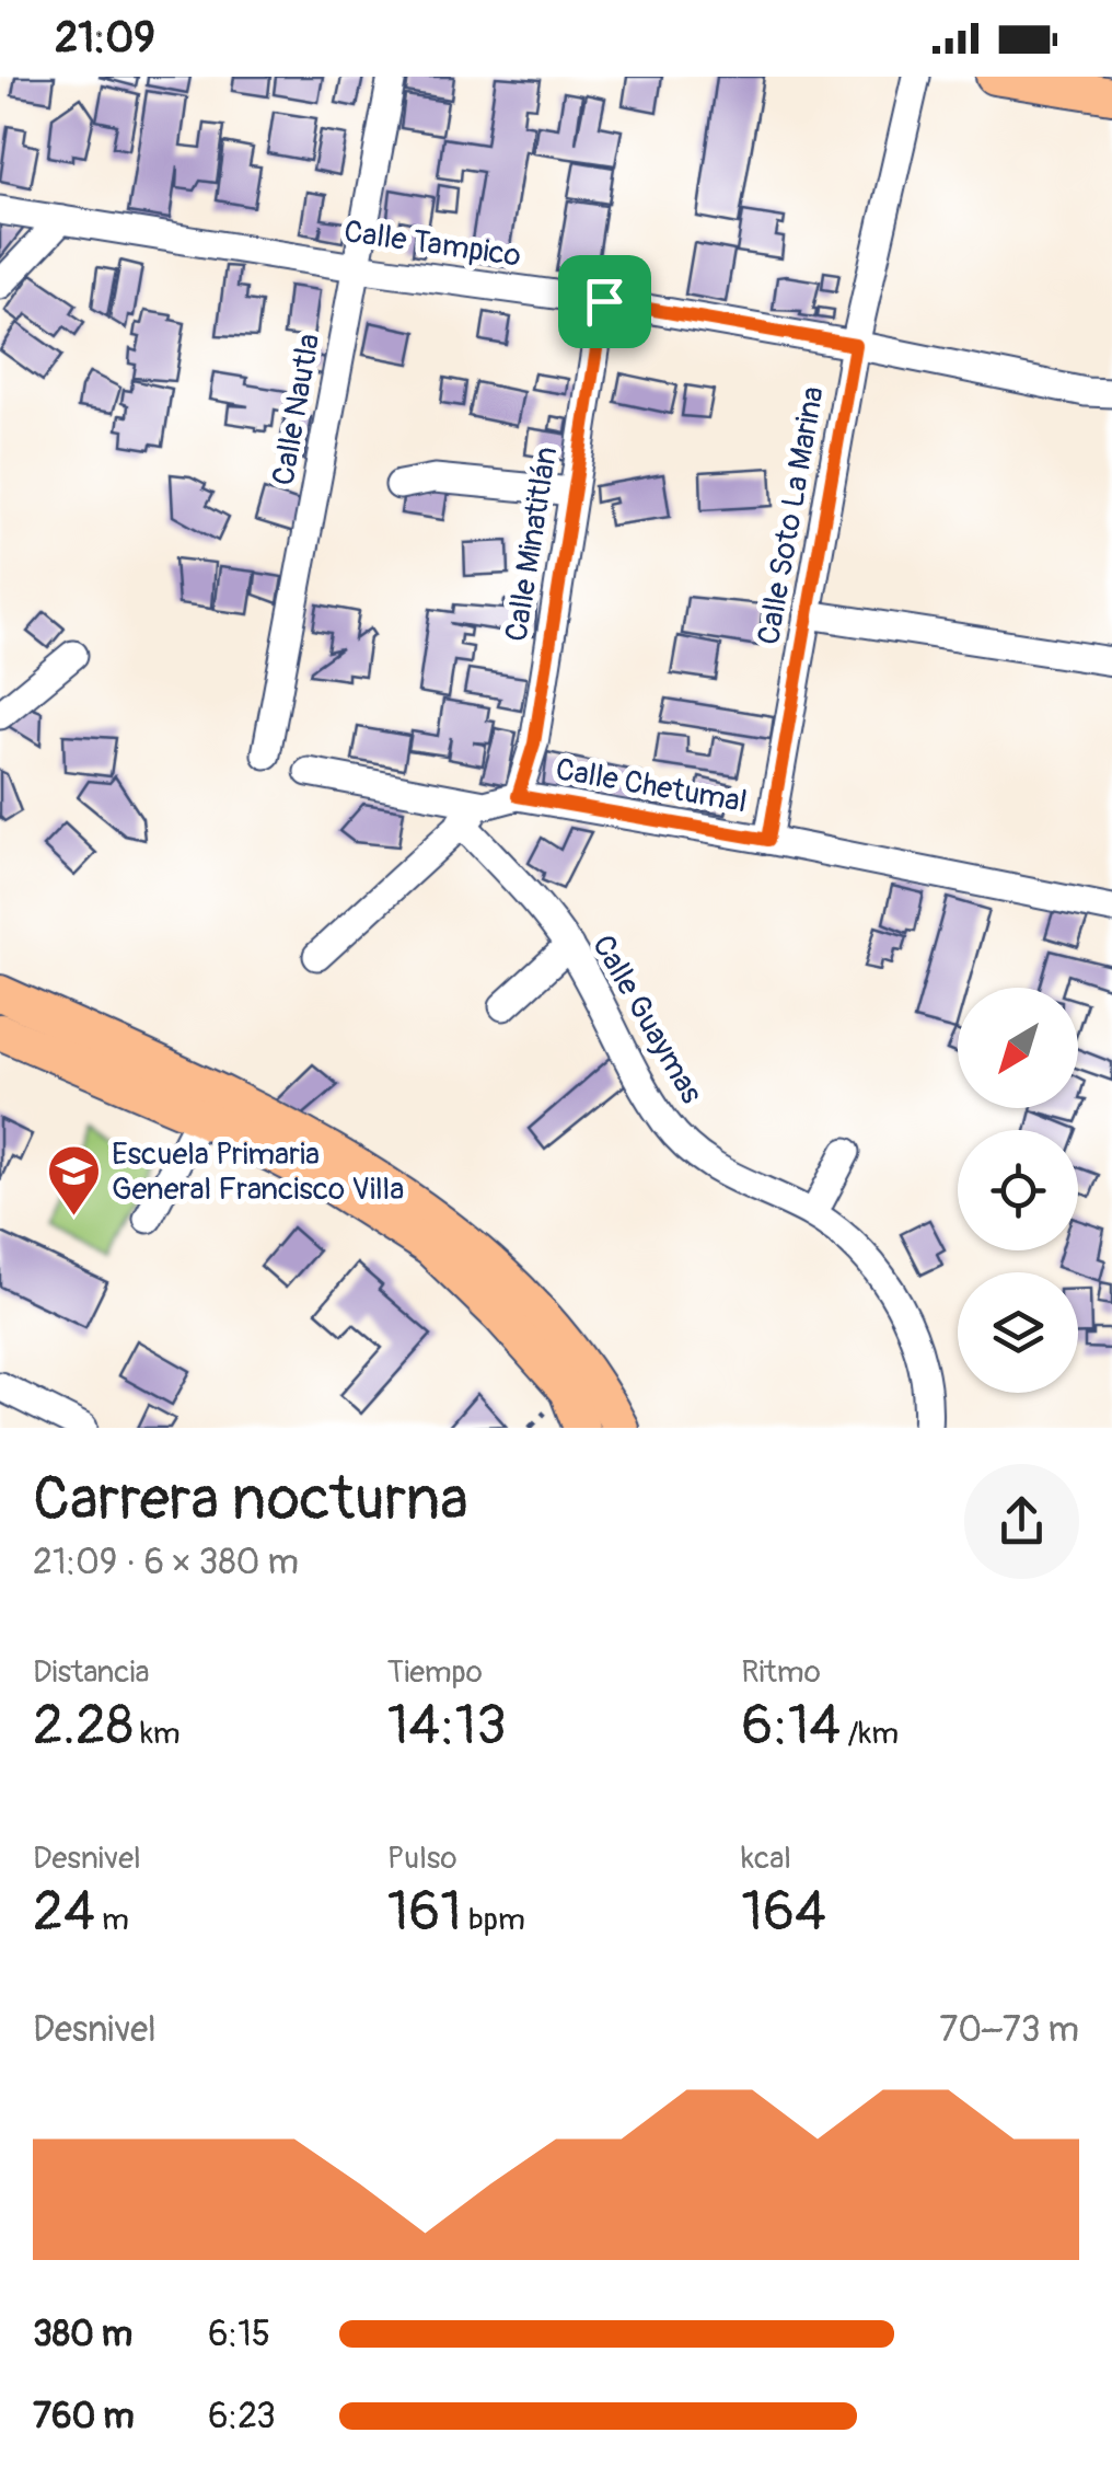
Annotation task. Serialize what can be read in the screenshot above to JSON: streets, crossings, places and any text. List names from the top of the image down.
{
  "streets": {
    "street": [
      "Calle Tampico",
      "Calle Nautla",
      "Calle Soto La Marina",
      "Calle Minatitlán",
      "Calle Chetumal",
      "Calle Guaymas"
    ]
  },
  "crossings": [
    ["Calle Tampico", "Calle Nautla"],
    ["Calle Tampico", "Calle Soto La Marina"],
    ["Calle Tampico", "Calle Minatitlán"],
    ["Calle Soto La Marina", "Calle Chetumal"],
    ["Calle Minatitlán", "Calle Chetumal"]
  ],
  "places": {
    "school or university": ["Escuela Primaria General Francisco Villa"]
  },
  "north": "bottom left",
  "page": {
    "status": "21:09",
    "heading": ["Carrera nocturna", "21:09 · 6 × 380 m"],
    "stats": [
      ["Distancia", "2.28 km"],
      ["Tiempo", "14:13"],
      ["Ritmo", "6:14 /km"],
      ["Desnivel", "24 m"],
      ["Pulso", "161 bpm"],
      ["kcal", "164"]
    ],
    "chart": ["Desnivel", "70–73 m"],
    "list": [
      {
        "name": "380 m",
        "note": "6:15"
      },
      {
        "name": "760 m",
        "note": "6:23"
      }
    ]
  }
}
